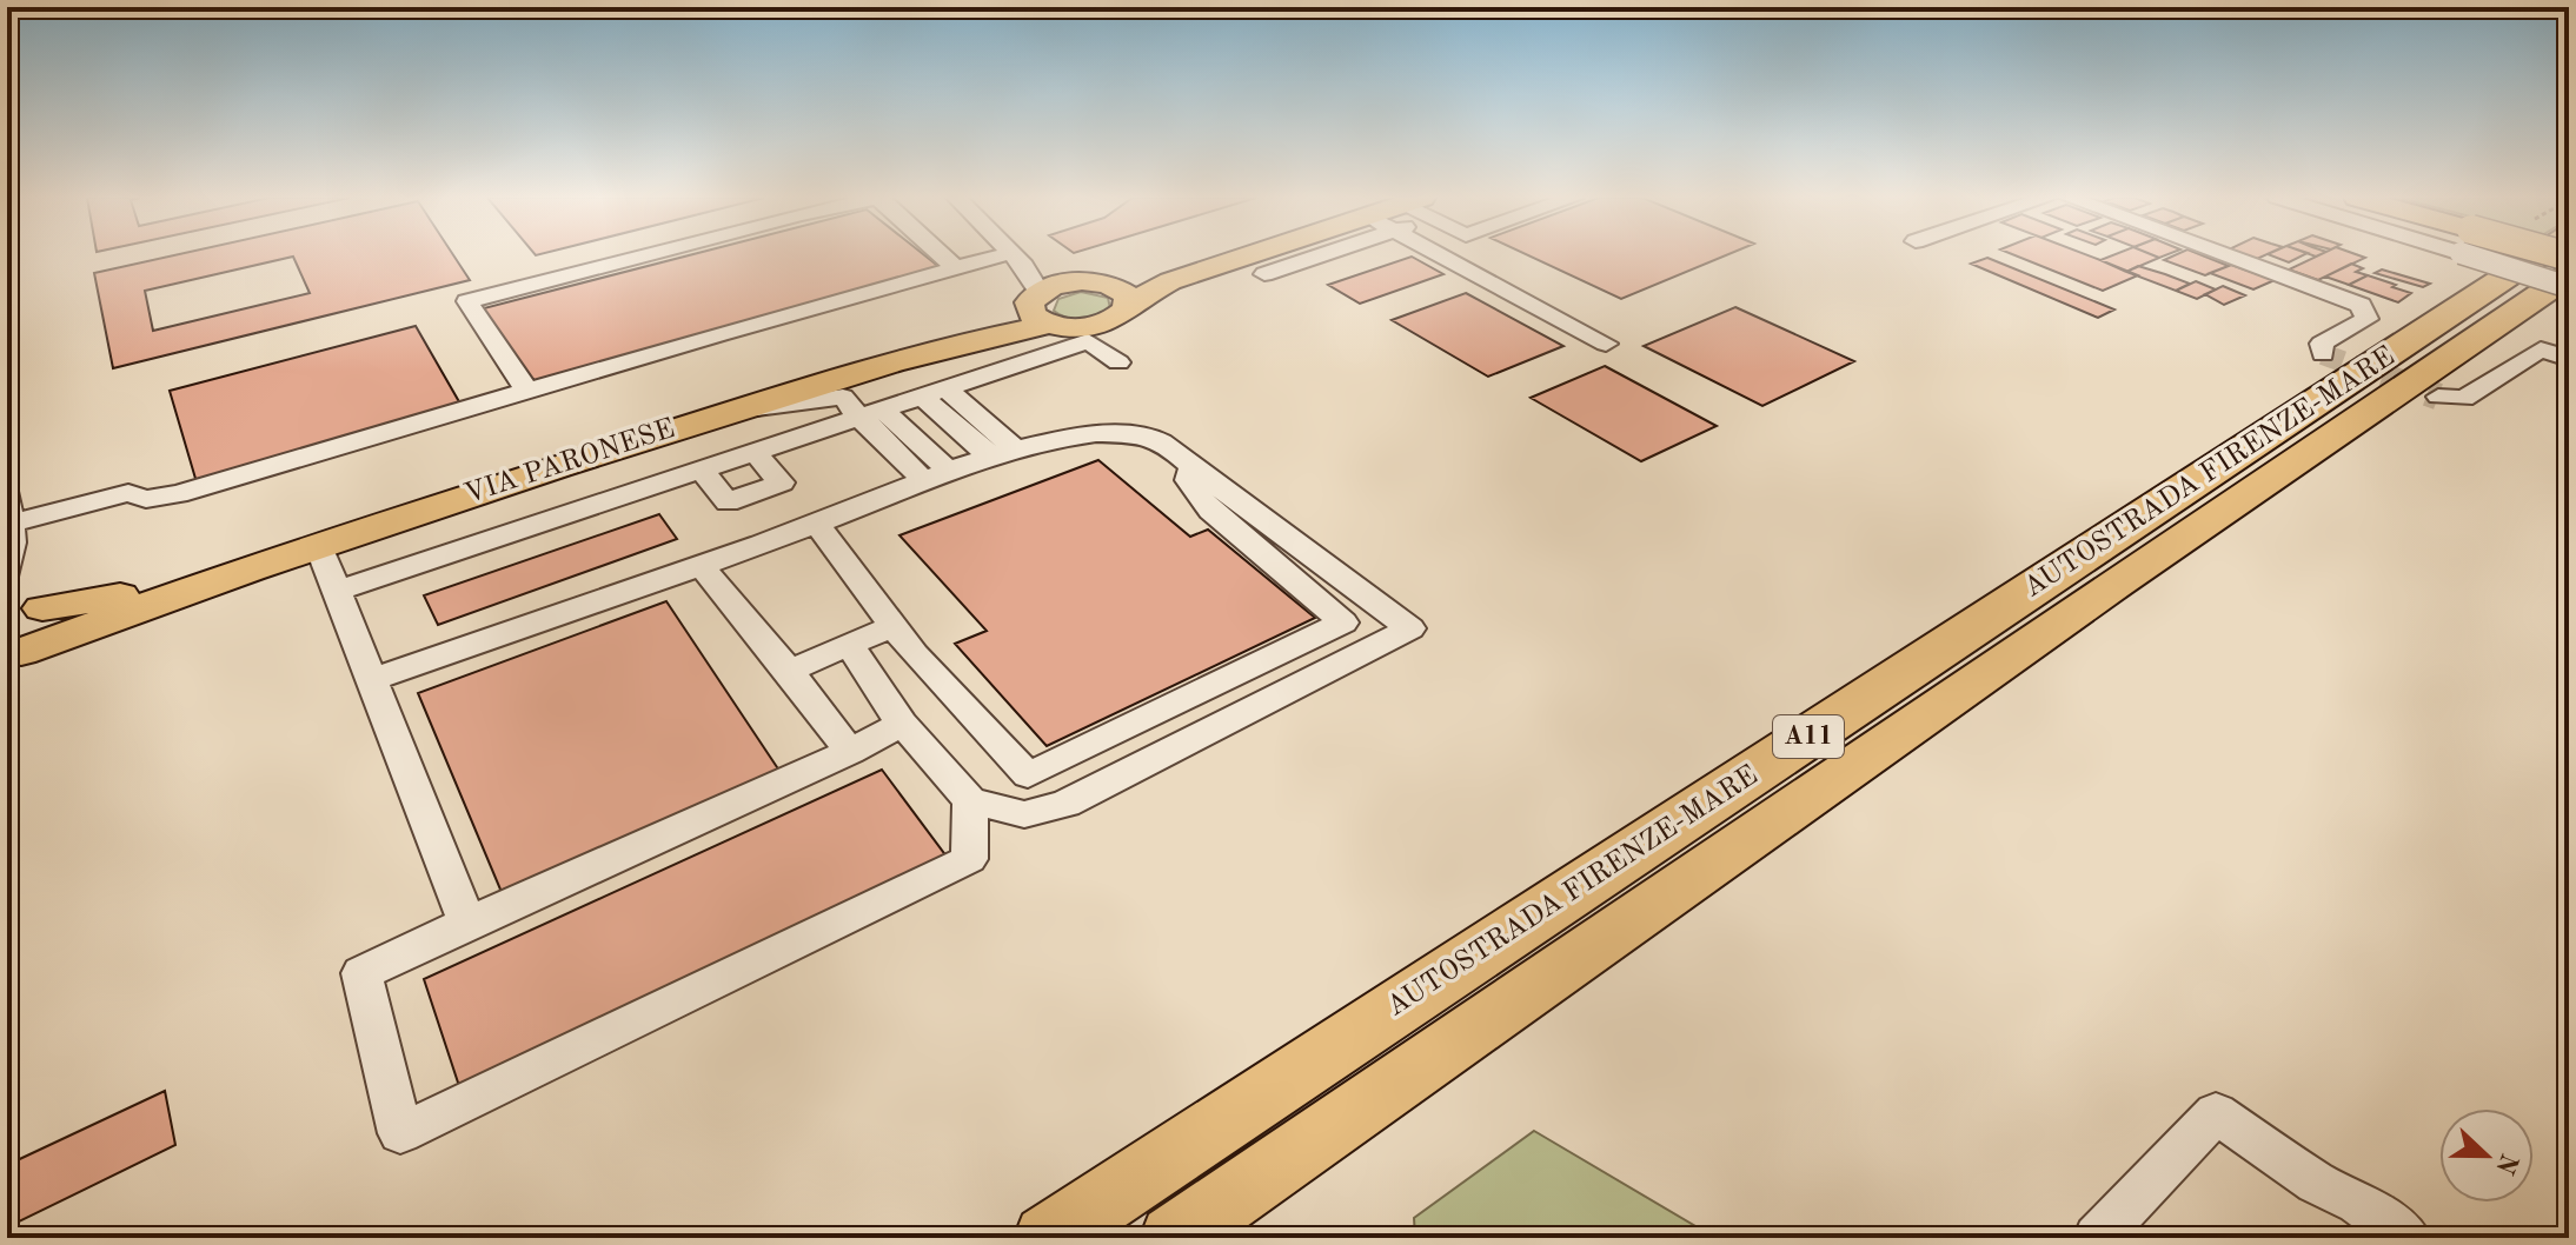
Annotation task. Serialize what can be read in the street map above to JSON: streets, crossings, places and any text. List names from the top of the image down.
{
  "streets": {
    "highway": ["AUTOSTRADA FIRENZE-MARE", "A11"],
    "main road": ["VIA PARONESE"]
  },
  "north": "right"
}
